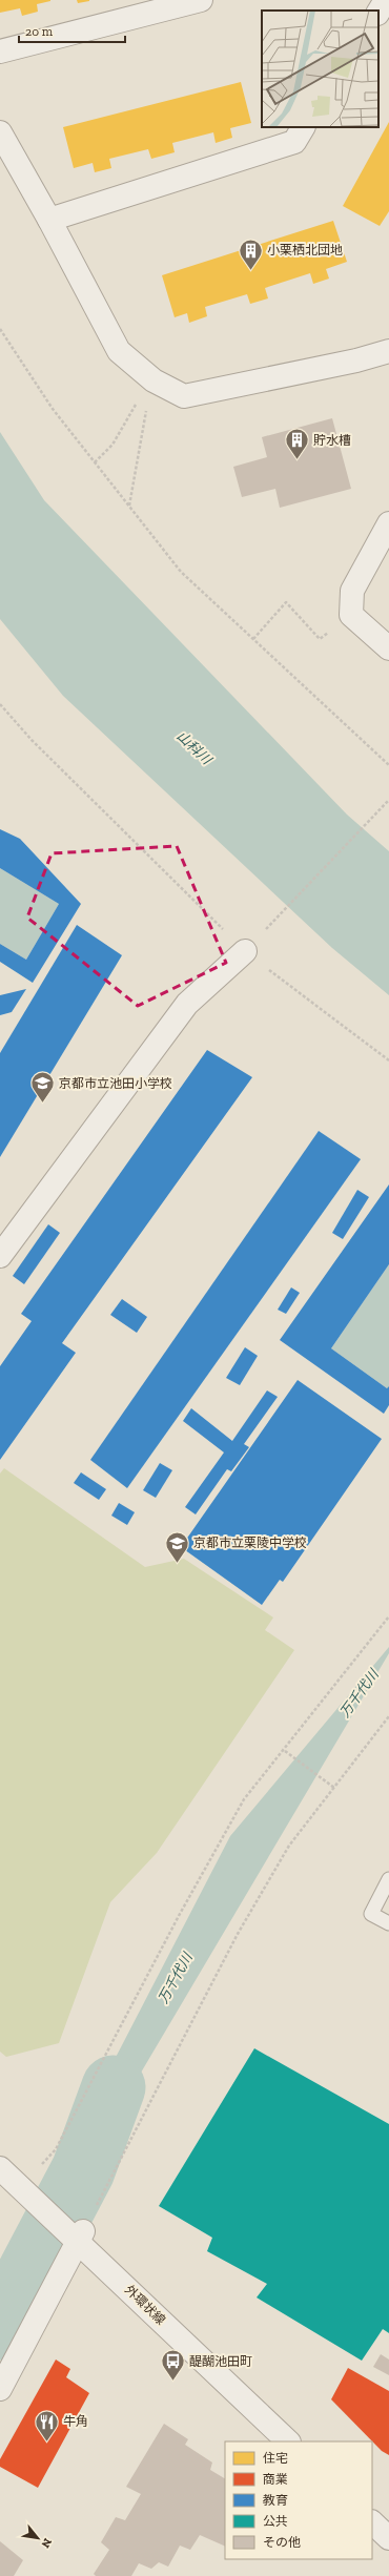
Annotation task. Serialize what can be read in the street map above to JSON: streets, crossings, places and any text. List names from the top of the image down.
{
  "streets": {
    "street": ["外環状線"]
  },
  "water": ["山科川", "万千代川"],
  "places": {
    "building": ["小栗栖北団地", "貯水槽"],
    "school or university": ["京都市立池田小学校", "京都市立栗陵中学校"],
    "bus stop": ["醍醐池田町"],
    "restaurant": ["牛角"]
  },
  "legend": [
    "住宅",
    "商業",
    "教育",
    "公共",
    "その他"
  ],
  "scale_bar": "20 m",
  "north": "bottom right"
}
